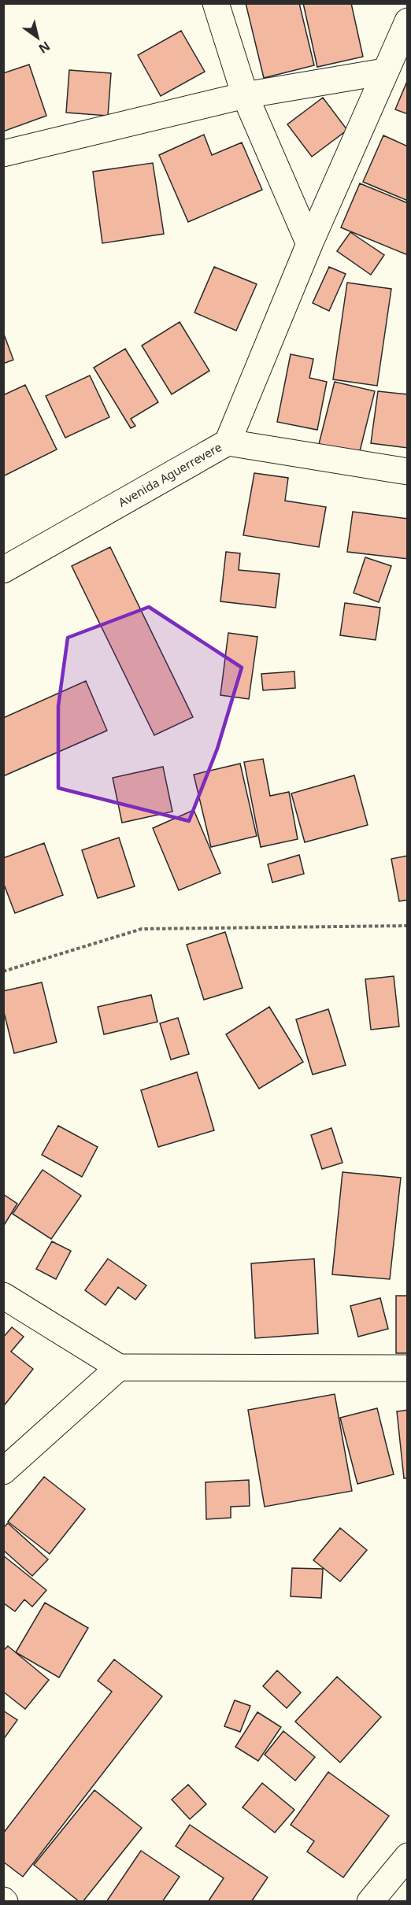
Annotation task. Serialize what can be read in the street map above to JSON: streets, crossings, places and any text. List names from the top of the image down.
{
  "streets": {
    "street": ["Avenida Aguerrevere"]
  },
  "north": "bottom right"
}
